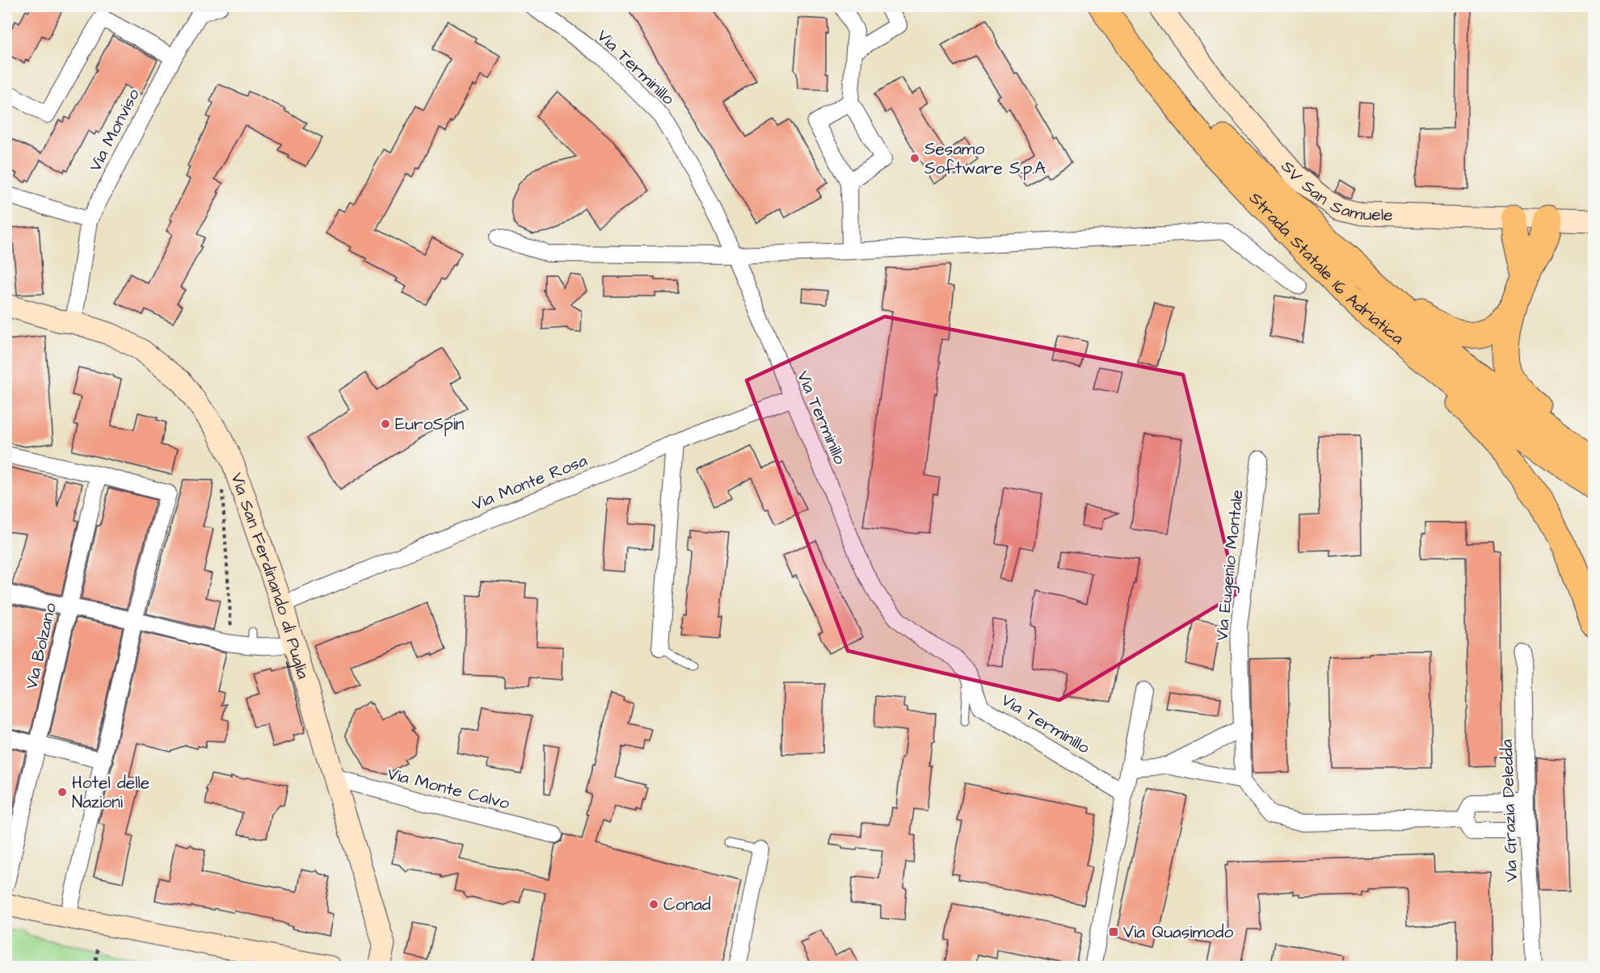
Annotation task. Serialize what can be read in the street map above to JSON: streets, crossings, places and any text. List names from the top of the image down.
{
  "streets": {
    "highway": ["Strada Statale 16 Adriatica"],
    "street": [
      "Via Terminillo",
      "Via Monviso",
      "SV San Samuele",
      "Via Monte Rosa",
      "Via Eugenio Montale",
      "Via San Ferdinando di Puglia",
      "Via Bolzano",
      "Via Monte Calvo",
      "Via Grazia Deledda"
    ]
  },
  "crossings": [
    ["Via Terminillo", "Via Monte Rosa"],
    ["Via Monviso", "Via San Ferdinando di Puglia"],
    ["Via Monte Rosa", "Via San Ferdinando di Puglia"],
    ["Via San Ferdinando di Puglia", "Via Monte Calvo"]
  ],
  "places": {
    "other": [
      "Sesamo Software S.p.A",
      "EuroSpin",
      "Hotel delle Nazioni",
      "Conad"
    ],
    "transit": ["Via Quasimodo"]
  }
}
